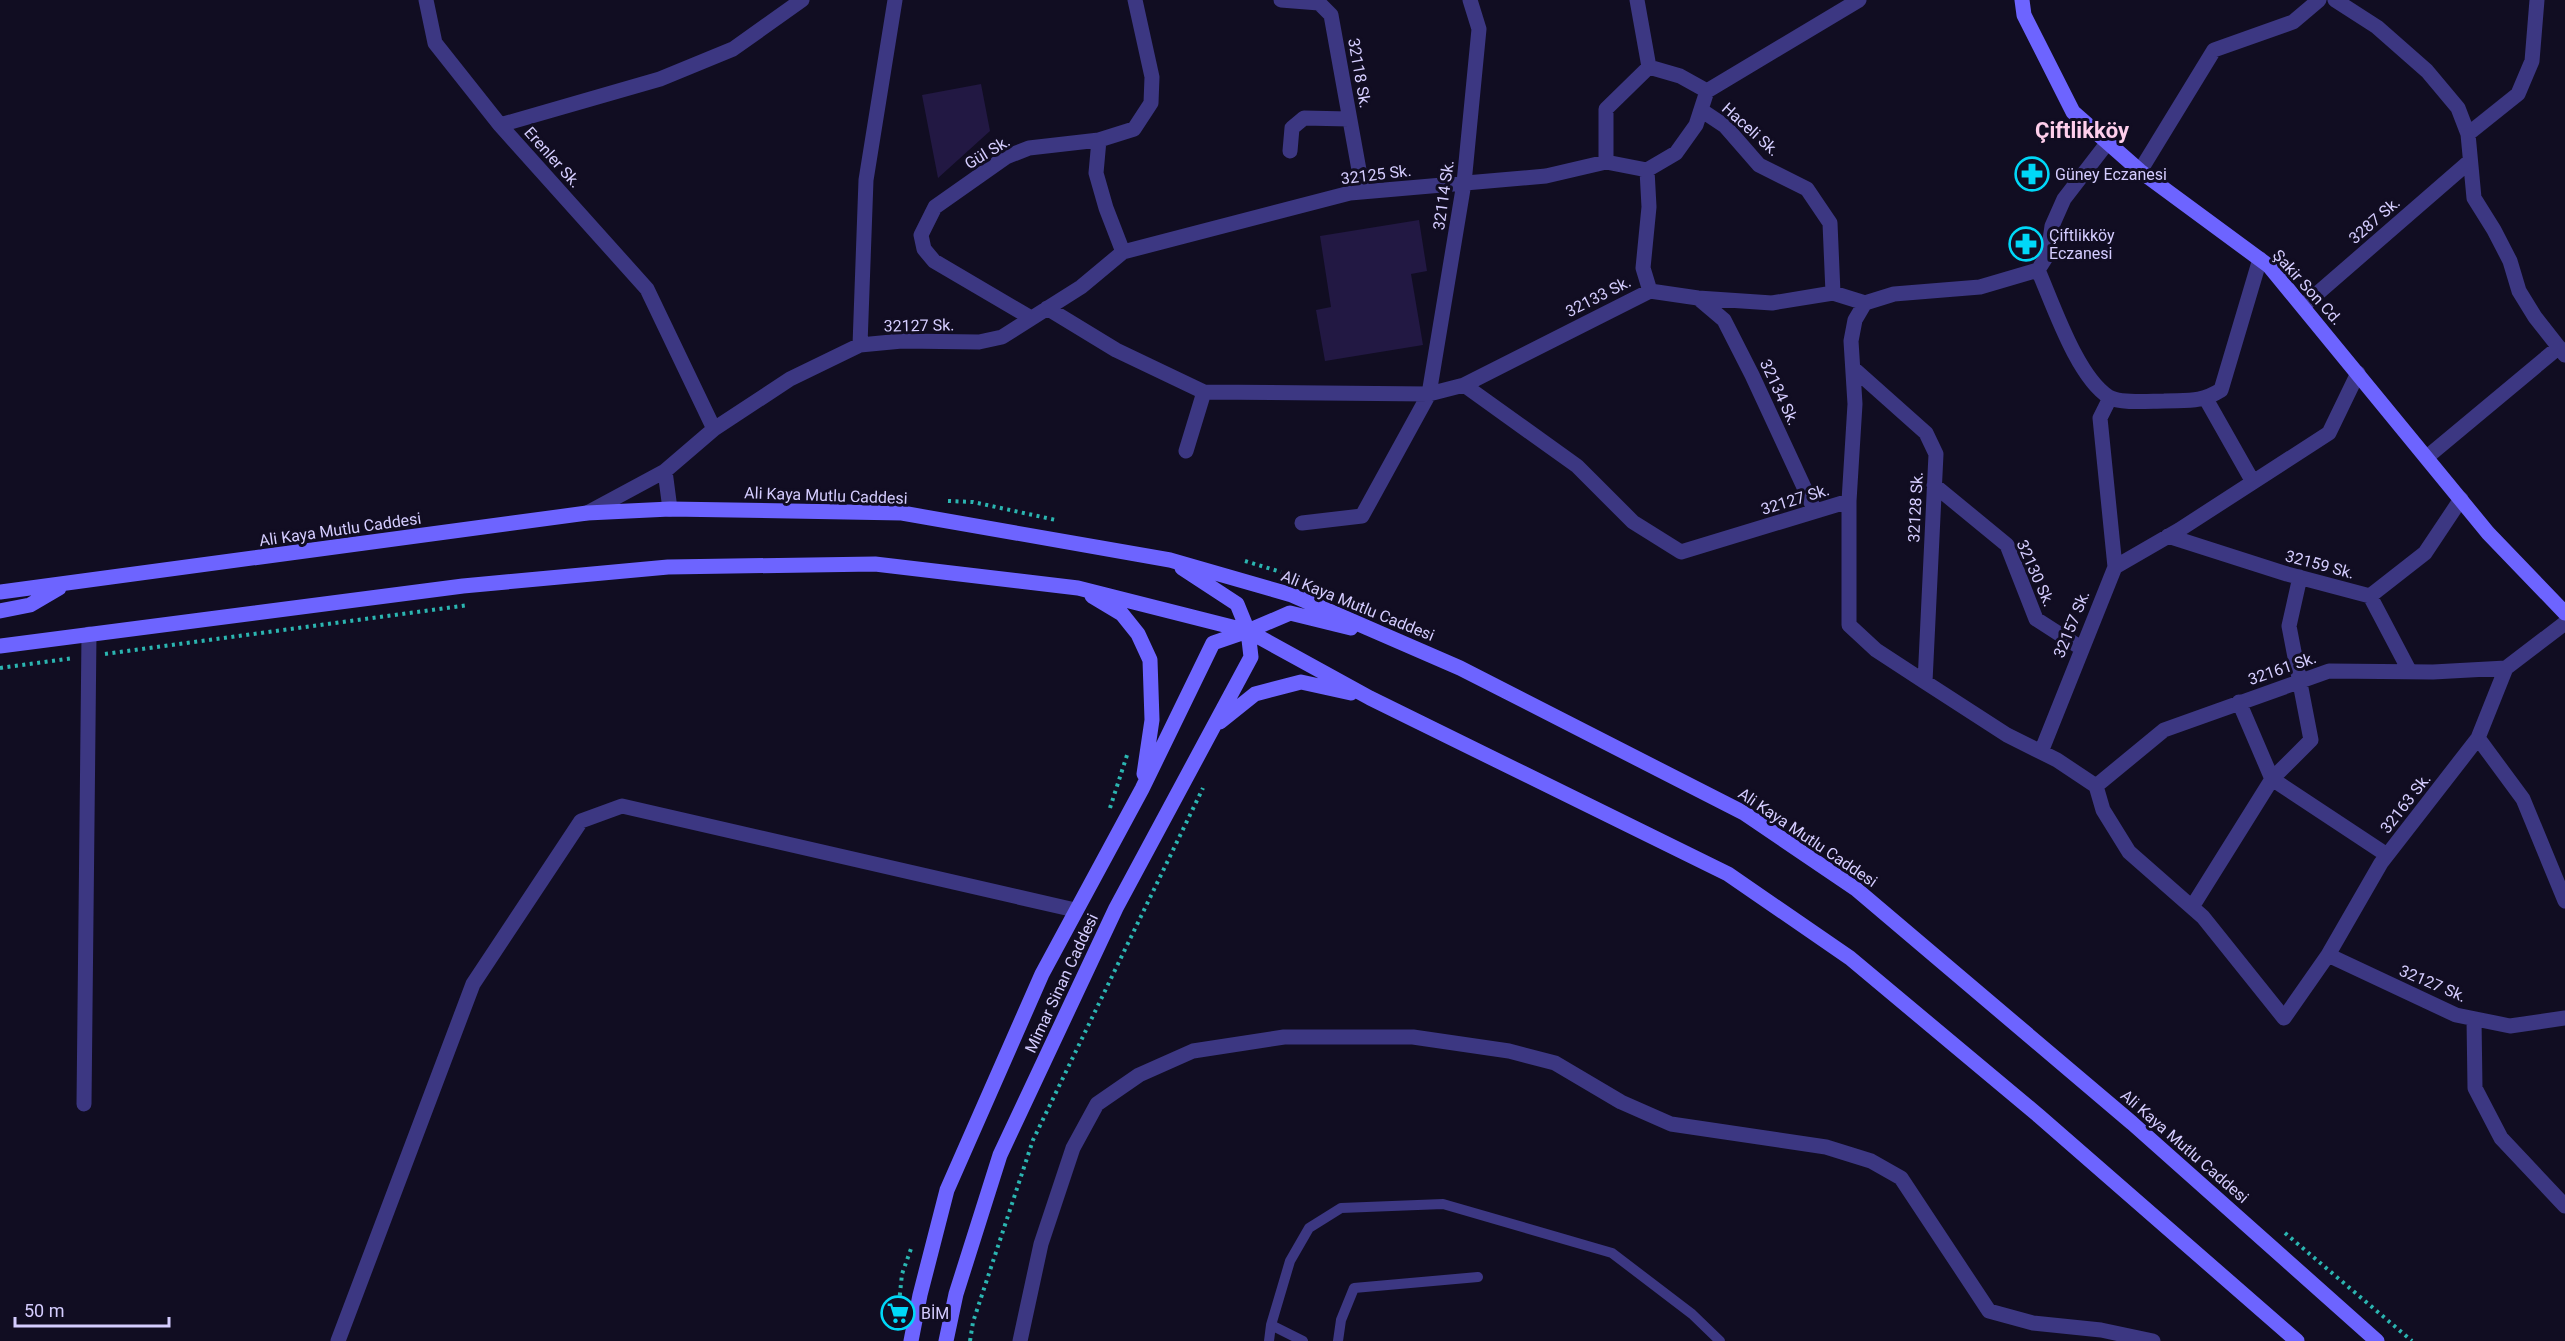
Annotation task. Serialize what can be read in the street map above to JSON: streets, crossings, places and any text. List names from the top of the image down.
{
  "streets": {
    "main road": ["Şakir Son Cd.", "Ali Kaya Mutlu Caddesi", "Mimar Sinan Caddesi"],
    "street": [
      "32118 Sk.",
      "Haceli Sk.",
      "Gül Sk.",
      "Erenler Sk.",
      "32125 Sk.",
      "32114 Sk.",
      "3287 Sk.",
      "32133 Sk.",
      "32127 Sk.",
      "32134 Sk.",
      "32128 Sk.",
      "32159 Sk.",
      "32130 Sk.",
      "32157 Sk.",
      "32161 Sk.",
      "32163 Sk."
    ]
  },
  "crossings": [
    ["32118 Sk.", "32125 Sk."],
    ["Haceli Sk.", "32125 Sk."],
    ["Haceli Sk.", "32133 Sk."],
    ["Gül Sk.", "32127 Sk."],
    ["Erenler Sk.", "32127 Sk."],
    ["32125 Sk.", "32114 Sk."],
    ["32125 Sk.", "32127 Sk."],
    ["32114 Sk.", "32133 Sk."],
    ["3287 Sk.", "Şakir Son Cd."],
    ["Şakir Son Cd.", "32159 Sk."],
    ["32133 Sk.", "32127 Sk."],
    ["32133 Sk.", "32134 Sk."],
    ["32127 Sk.", "32134 Sk."],
    ["32127 Sk.", "Ali Kaya Mutlu Caddesi"],
    ["32127 Sk.", "32128 Sk."],
    ["32127 Sk.", "32157 Sk."],
    ["32127 Sk.", "32161 Sk."],
    ["32127 Sk.", "32163 Sk."],
    ["Ali Kaya Mutlu Caddesi", "Mimar Sinan Caddesi"],
    ["32128 Sk.", "32130 Sk."],
    ["32130 Sk.", "32157 Sk."],
    ["32161 Sk.", "32163 Sk."]
  ],
  "districts": ["Çiftlikköy"],
  "places": {
    "pharmacy": ["Güney Eczanesi", "Çiftlikköy Eczanesi"],
    "supermarket": ["BİM"]
  },
  "scale_bar": "50 m"
}
